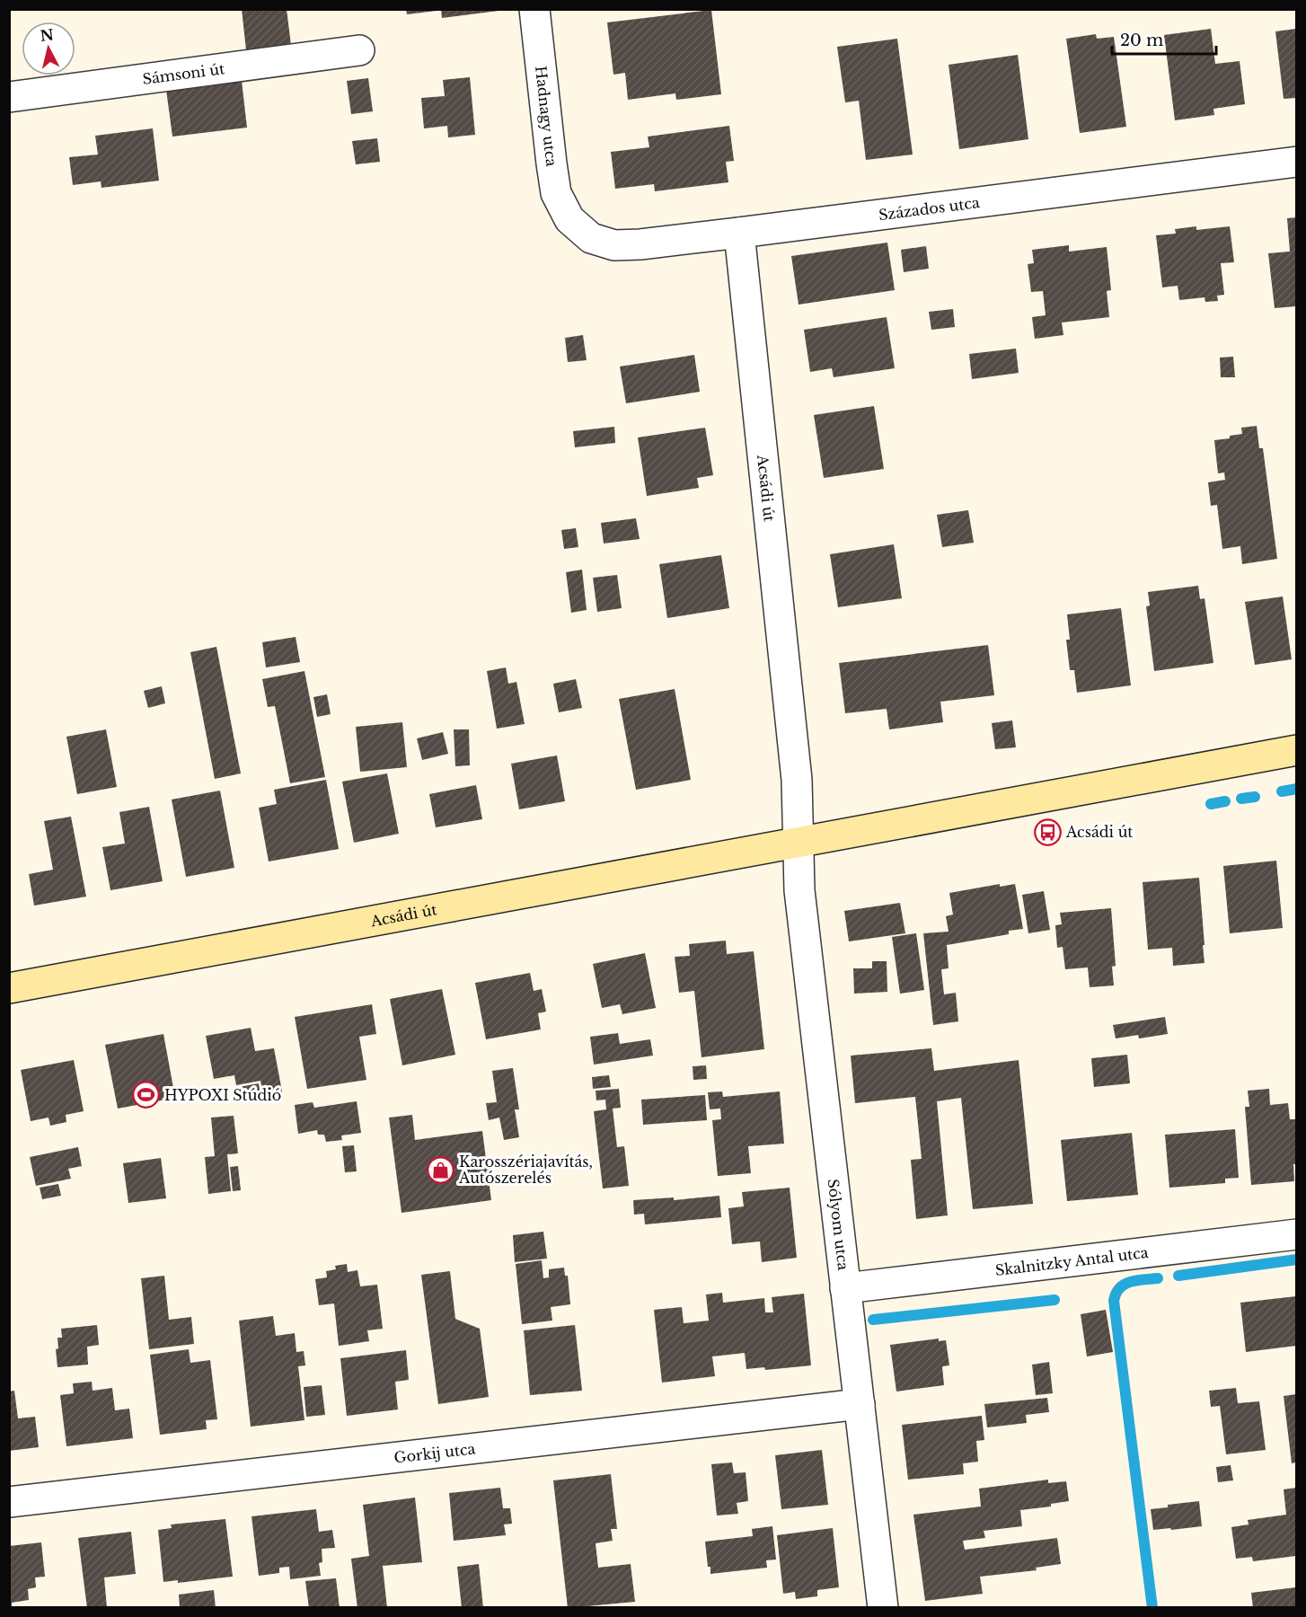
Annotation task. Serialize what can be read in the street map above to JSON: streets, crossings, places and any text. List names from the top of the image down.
{
  "streets": {
    "main road": ["Acsádi út"],
    "street": [
      "Sámsoni út",
      "Hadnagy utca",
      "Százados utca",
      "Sólyom utca",
      "Skalnitzky Antal utca",
      "Gorkij utca"
    ]
  },
  "crossings": [
    ["Hadnagy utca", "Százados utca"],
    ["Százados utca", "Acsádi út"],
    ["Acsádi út", "Sólyom utca"],
    ["Sólyom utca", "Skalnitzky Antal utca"],
    ["Sólyom utca", "Gorkij utca"]
  ],
  "places": {
    "bus stop": ["Acsádi út"],
    "sports": ["HYPOXI Stúdió"],
    "shop": ["Karosszériajavítás, Autószerelés"]
  },
  "scale_bar": "20 m",
  "north": "top"
}
